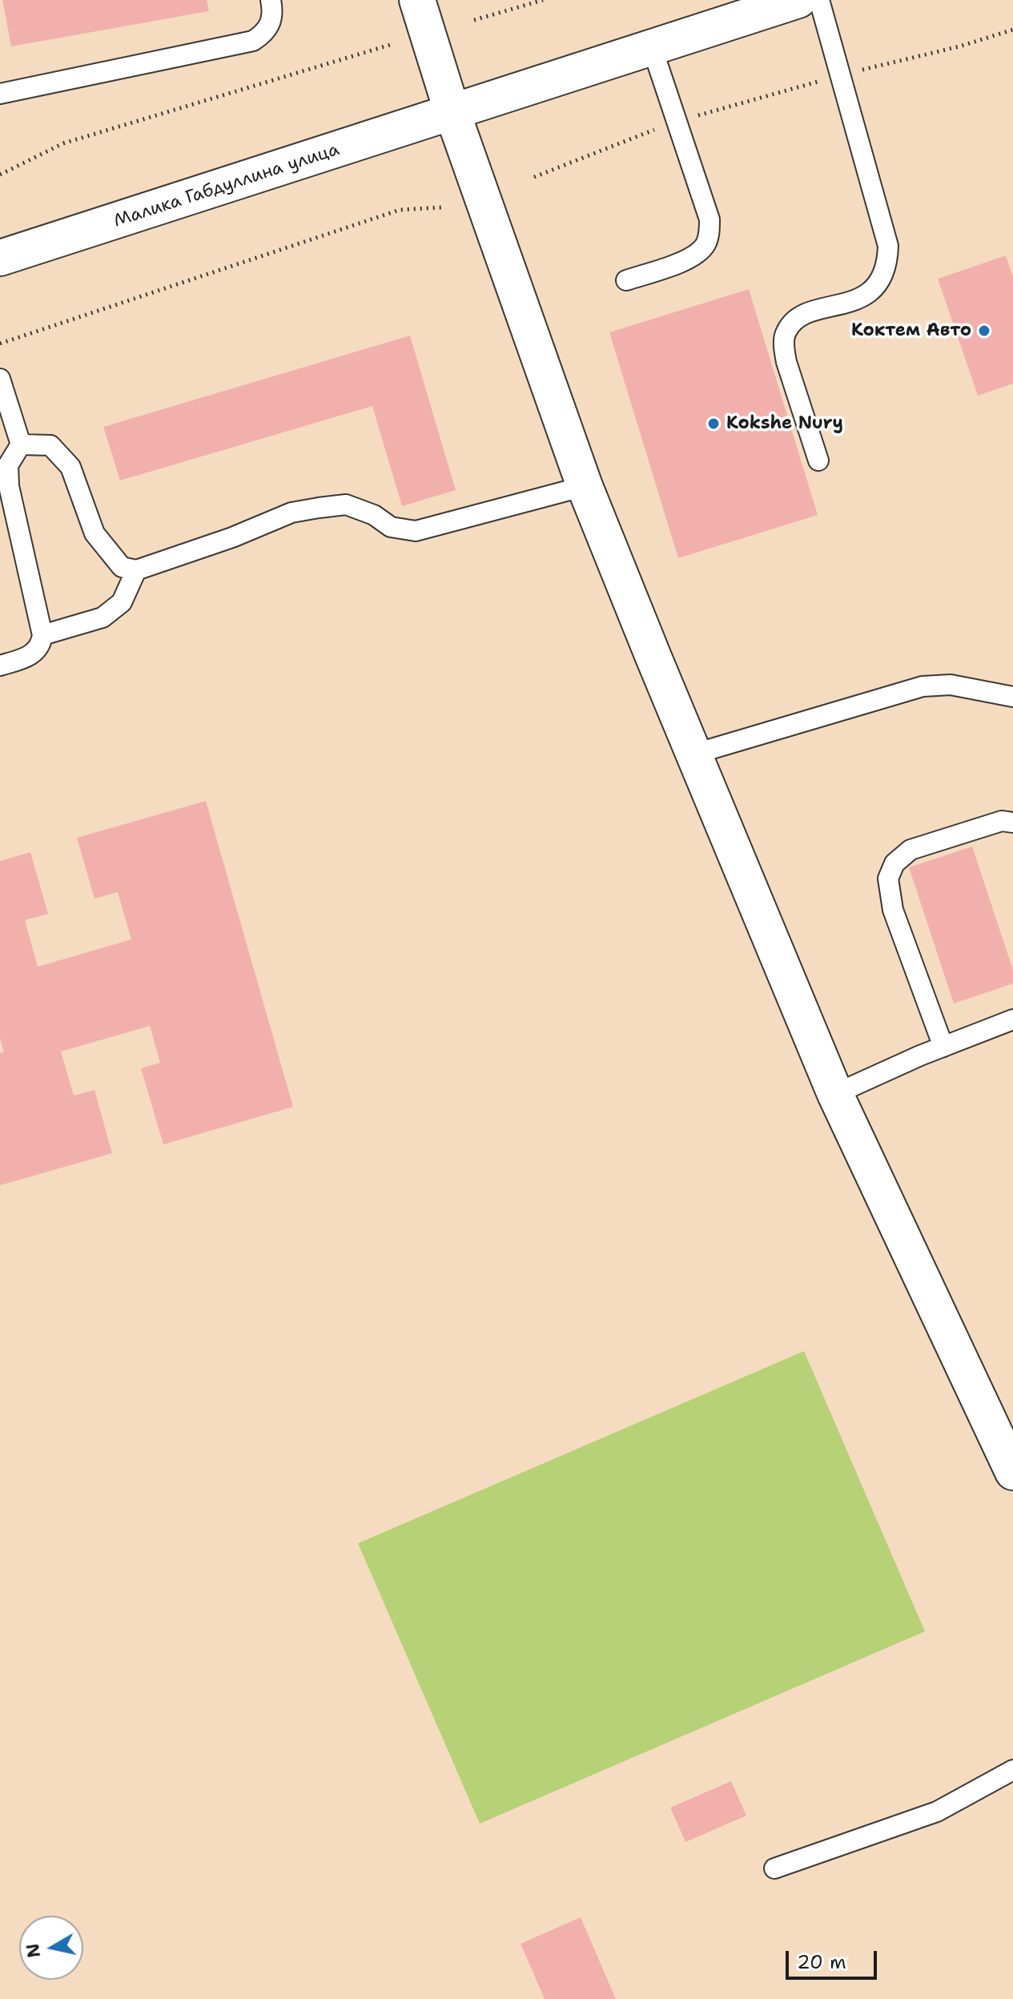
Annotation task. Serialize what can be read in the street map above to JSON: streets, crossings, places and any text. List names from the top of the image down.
{
  "streets": {
    "street": ["Малика Габдуллина улица"]
  },
  "places": ["Коктем Авто", "Kokshe Nury"],
  "scale_bar": "20 m",
  "north": "left"
}
